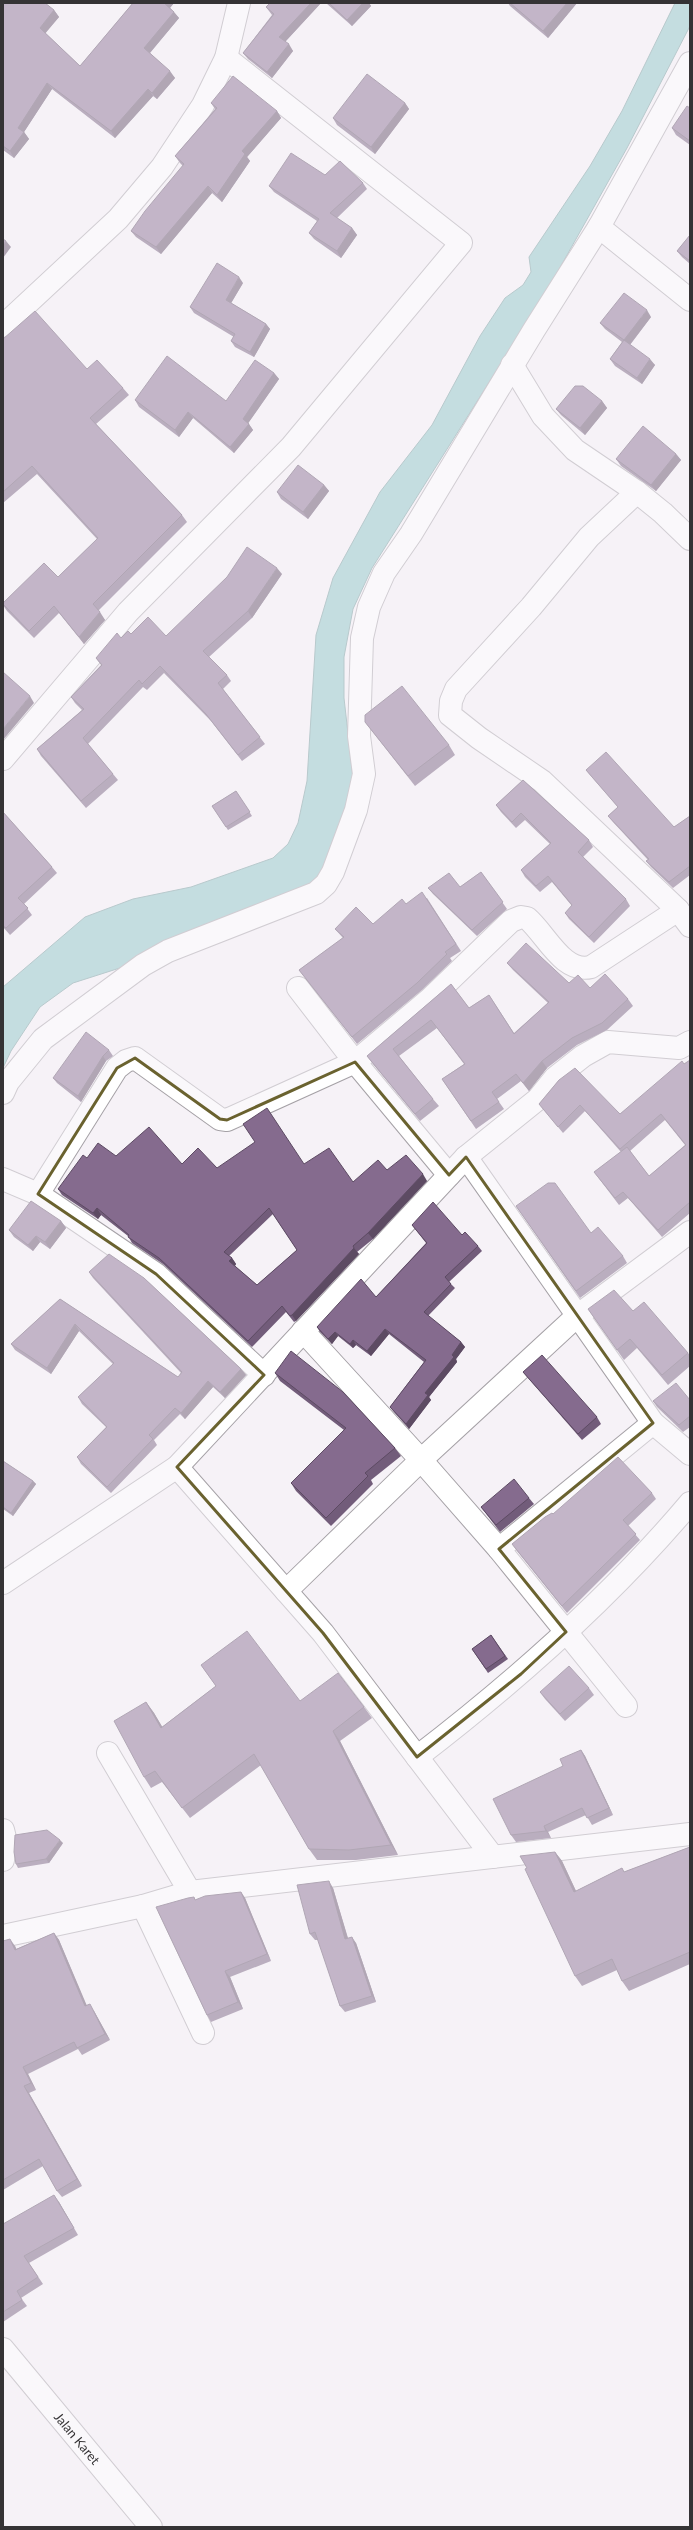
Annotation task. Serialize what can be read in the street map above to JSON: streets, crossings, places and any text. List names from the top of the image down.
{
  "streets": {
    "street": ["Jalan Karet"]
  }
}
